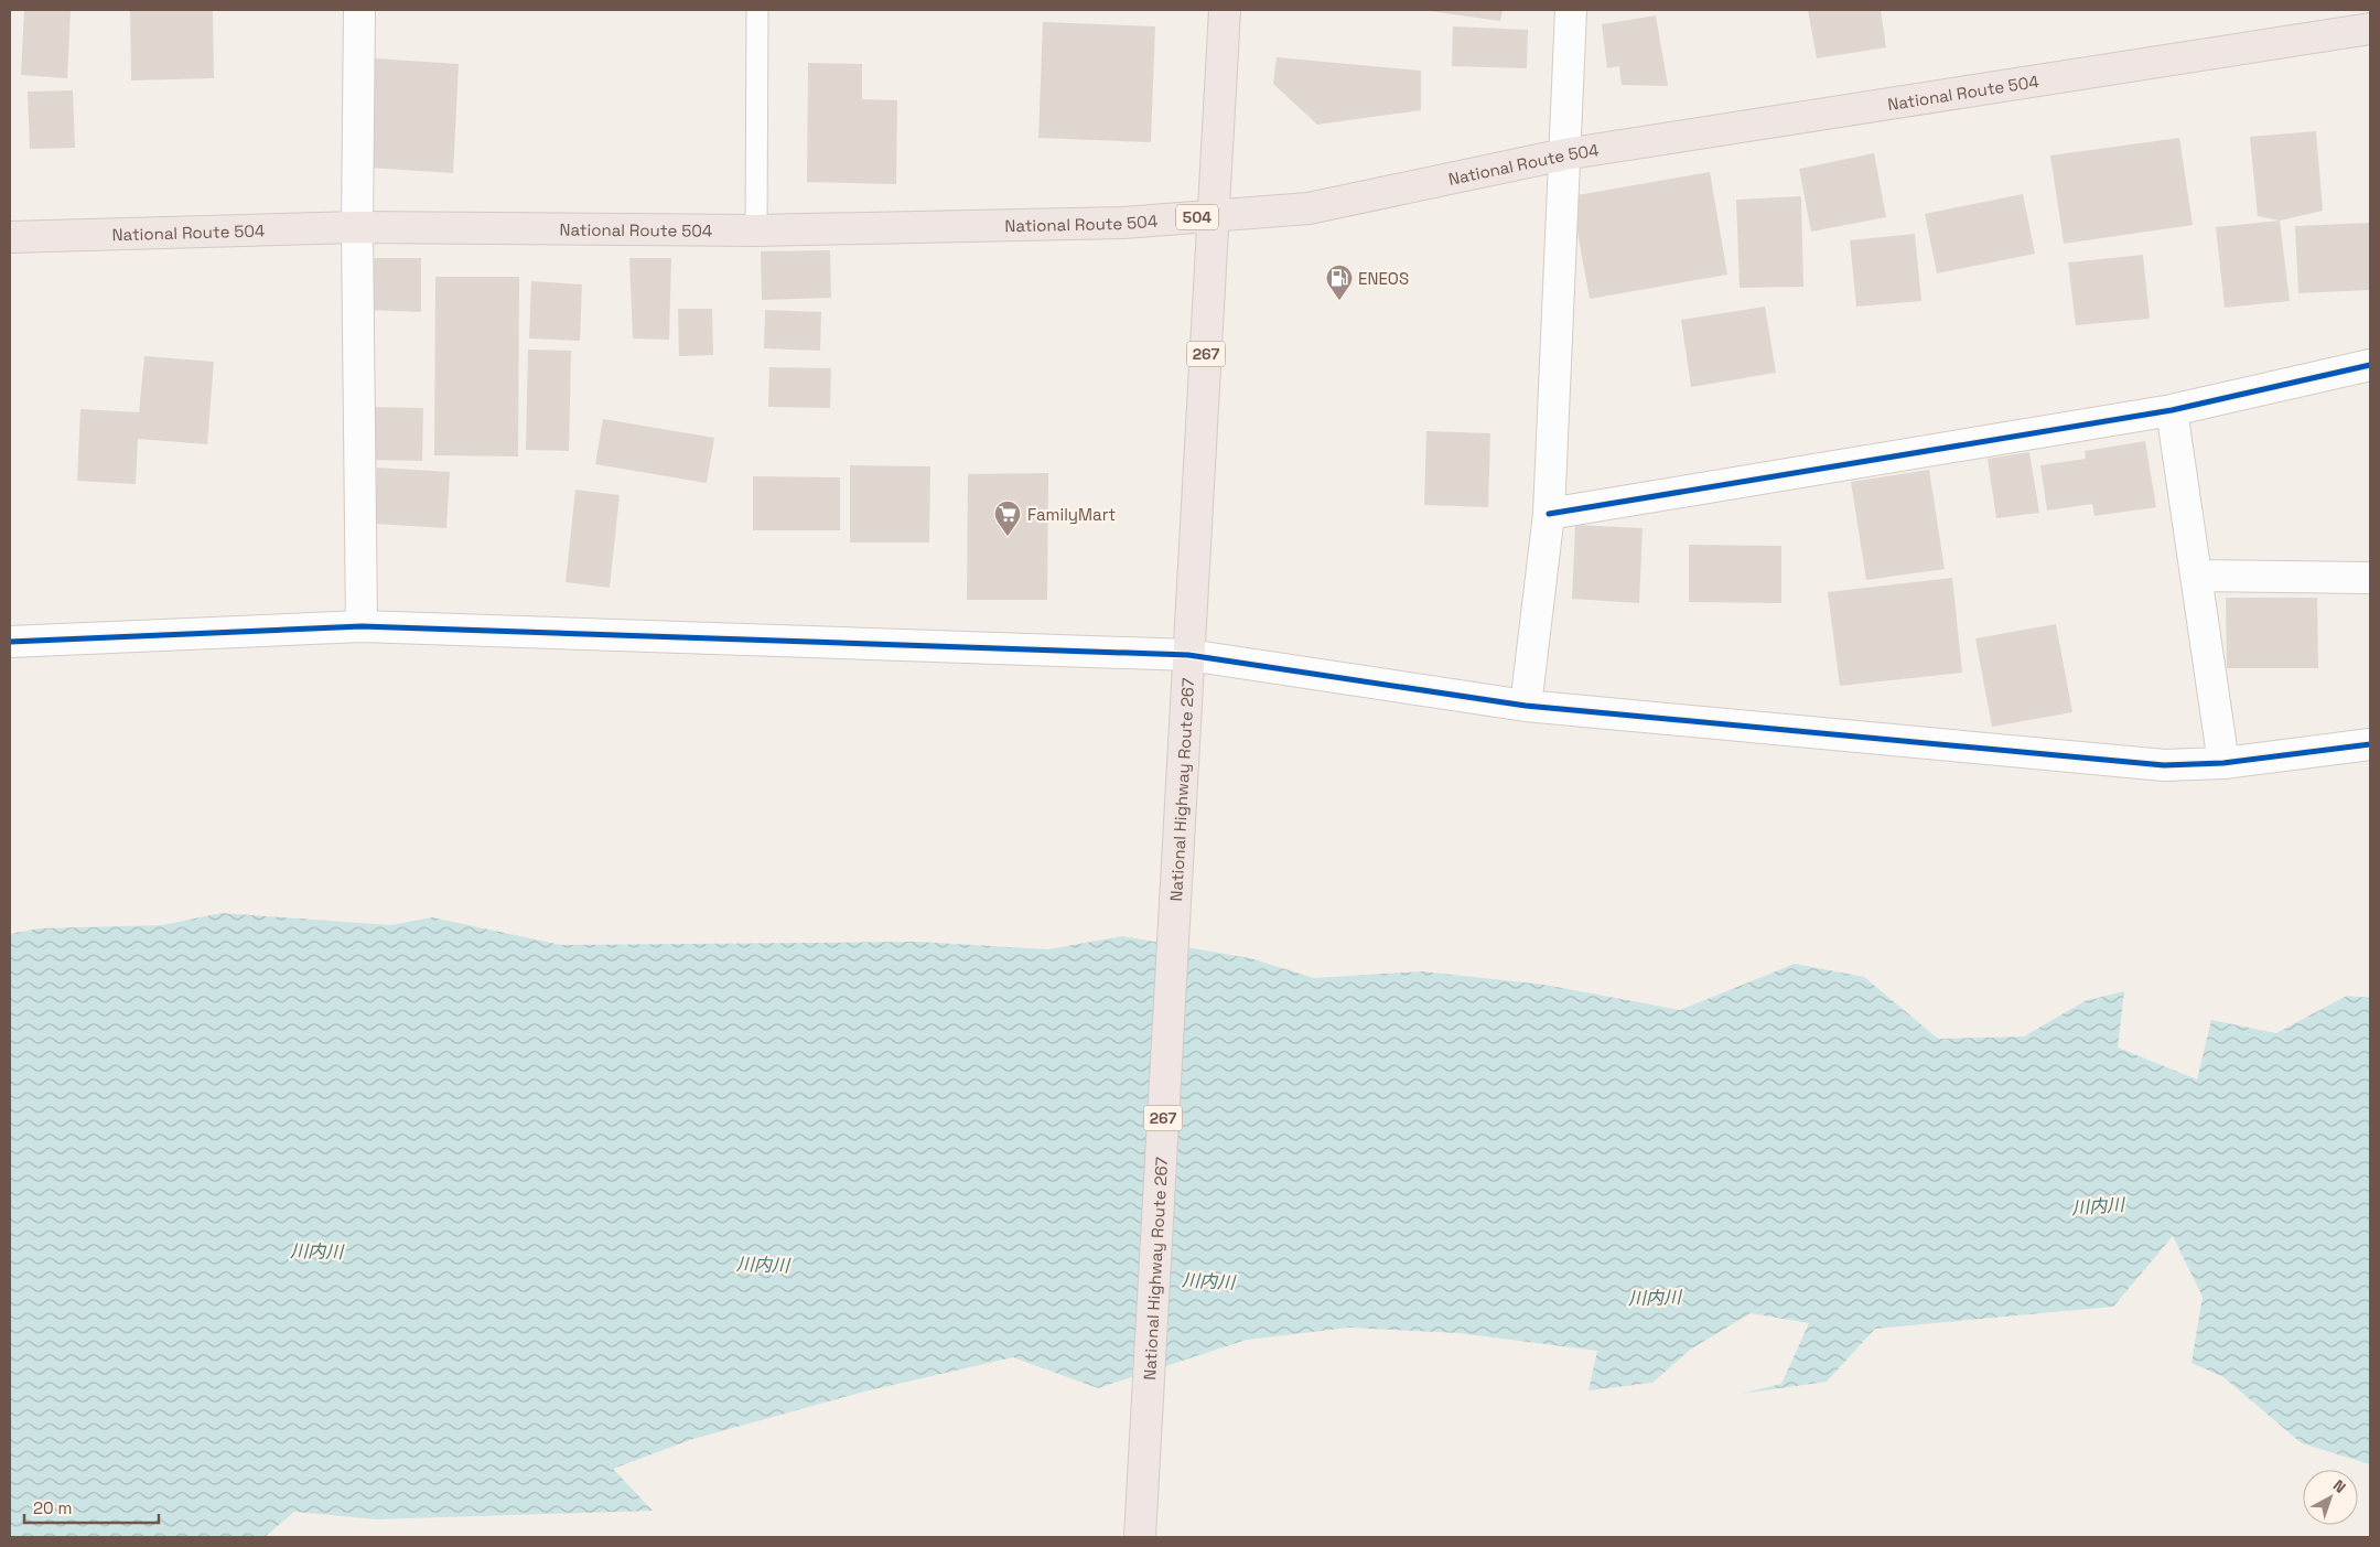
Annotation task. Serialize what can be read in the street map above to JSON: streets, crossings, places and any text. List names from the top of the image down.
{
  "streets": {
    "highway": [
      "National Route 504",
      "504",
      "267",
      "National Highway Route 267"
    ]
  },
  "crossings": [
    ["National Route 504", "National Highway Route 267"]
  ],
  "water": ["川内川"],
  "places": {
    "fuel station": ["ENEOS"],
    "supermarket": ["FamilyMart"]
  },
  "scale_bar": "20 m",
  "north": "top right"
}
